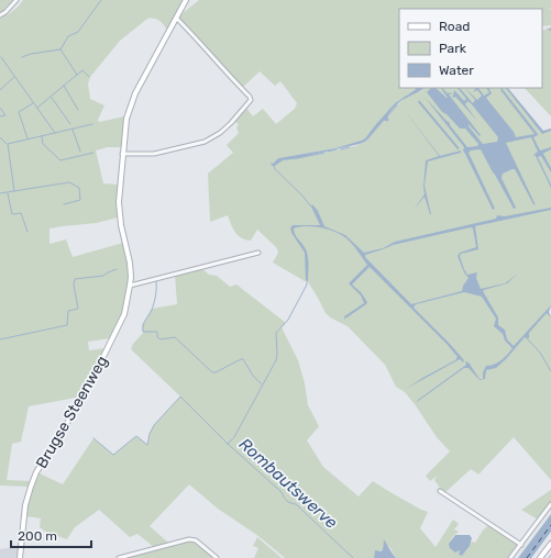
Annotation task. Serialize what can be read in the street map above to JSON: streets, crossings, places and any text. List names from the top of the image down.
{
  "streets": {
    "main road": ["Brugse Steenweg"]
  },
  "water": ["Rombautswerve"],
  "legend": ["Road", "Park", "Water"],
  "scale_bar": "200 m"
}
